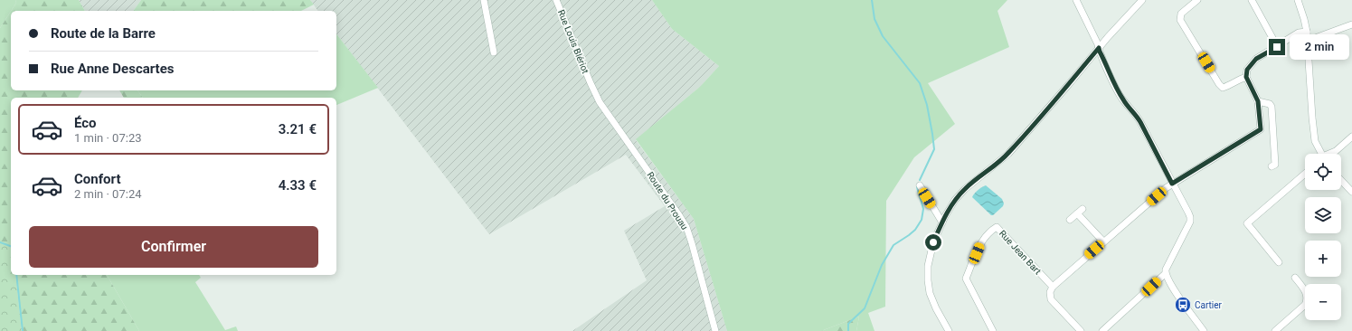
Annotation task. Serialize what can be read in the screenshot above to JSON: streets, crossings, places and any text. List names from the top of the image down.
{
  "streets": {
    "street": ["Rue Louis Blériot", "Route du Prouau", "Rue Jean Bart"]
  },
  "crossings": [
    ["Rue Louis Blériot", "Route du Prouau"]
  ],
  "places": {
    "bus stop": ["Cartier"]
  },
  "page": {
    "banner": ["Route de la Barre", "Rue Anne Descartes"],
    "bubble": "2 min",
    "list": [
      {
        "name": "Éco",
        "note": "1 min · 07:23",
        "value": "3.21 €"
      },
      {
        "name": "Confort",
        "note": "2 min · 07:24",
        "value": "4.33 €"
      }
    ],
    "map_buttons": ["+", "−"],
    "buttons": "Confirmer"
  }
}
